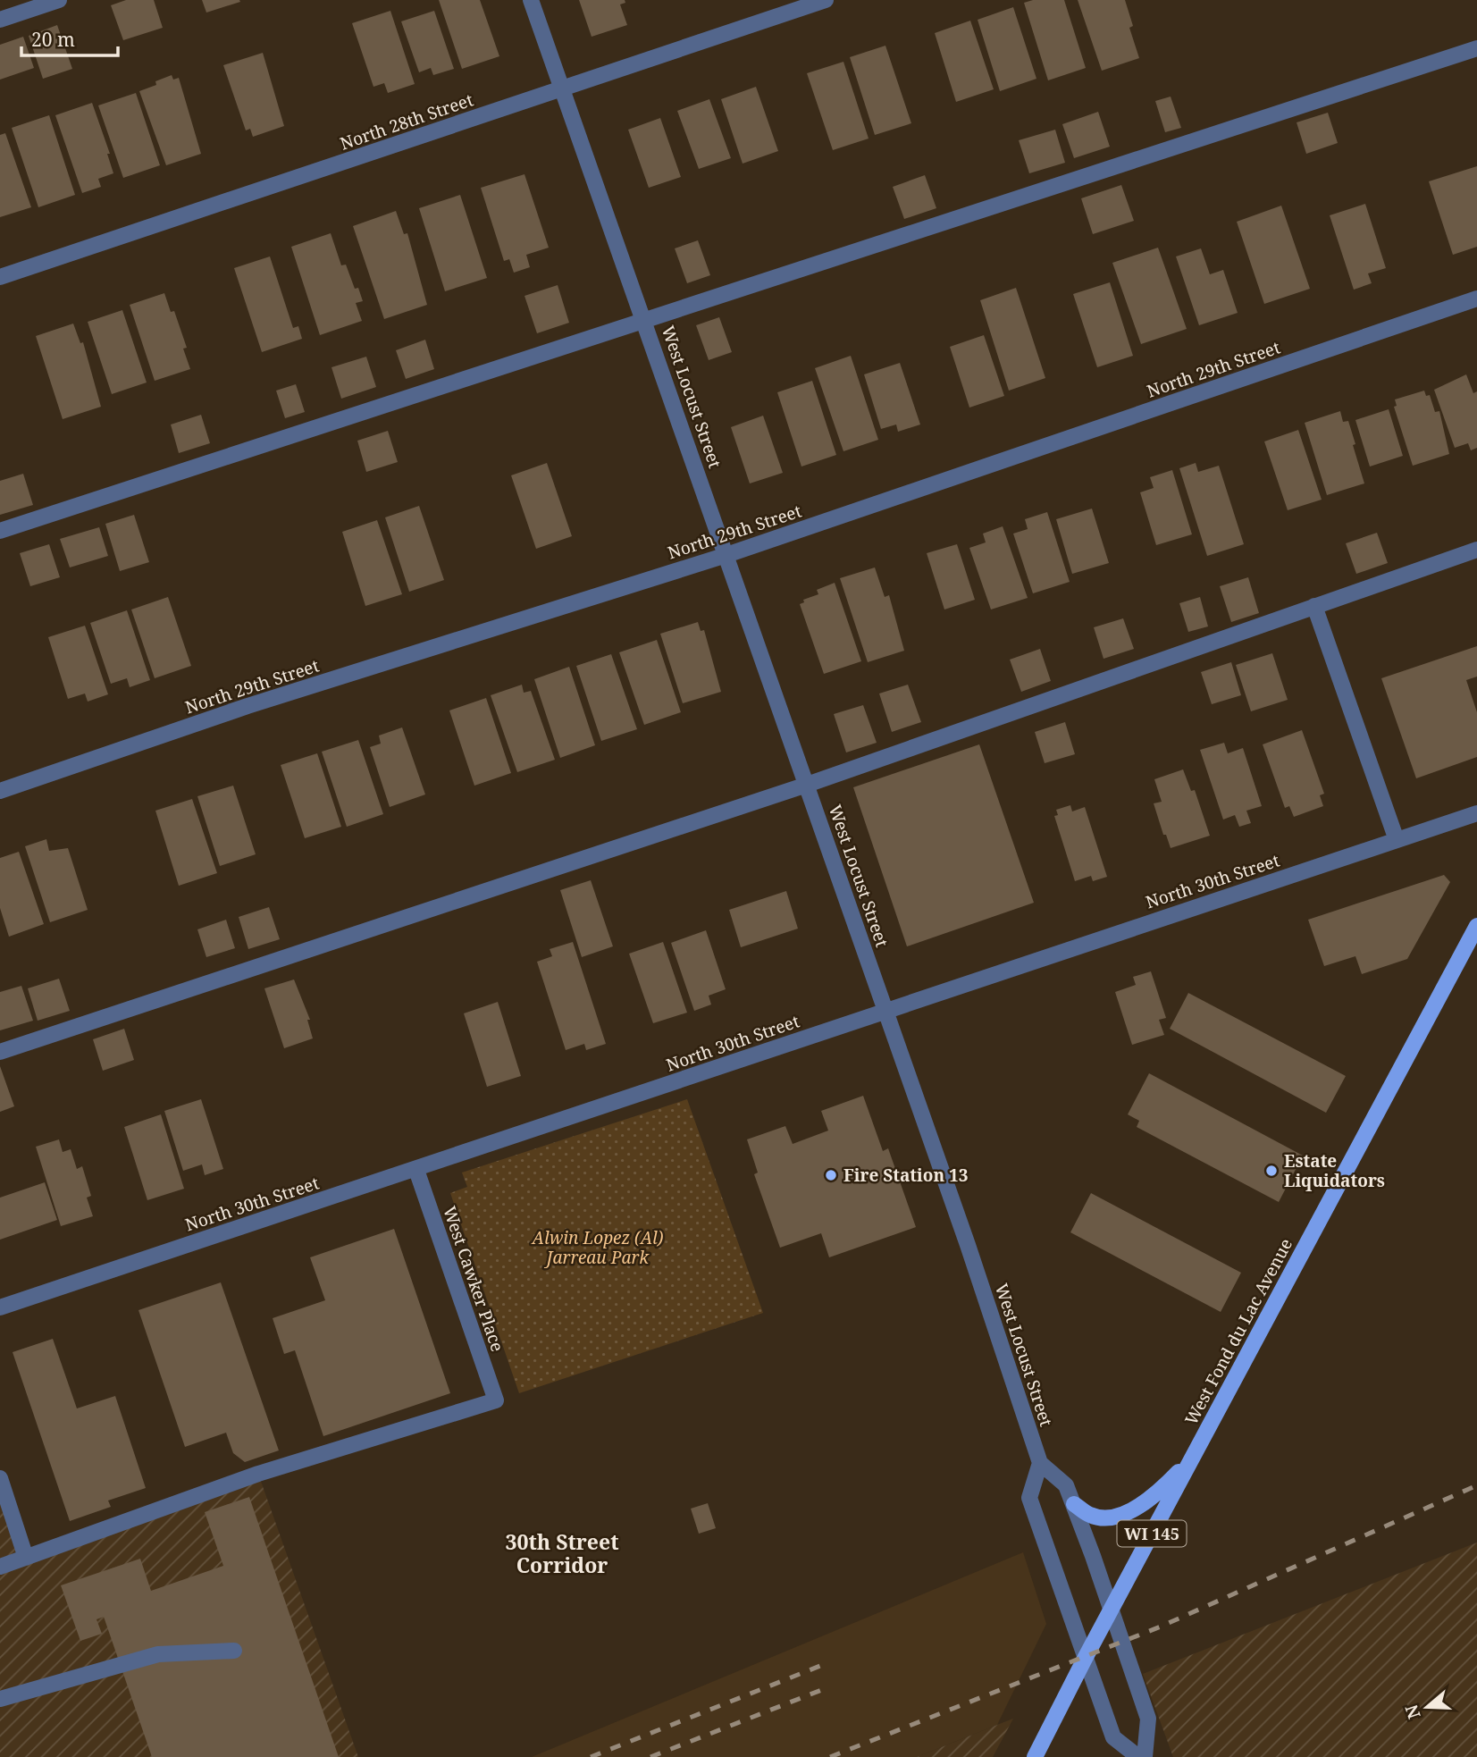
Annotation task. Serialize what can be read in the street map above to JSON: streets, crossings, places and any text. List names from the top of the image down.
{
  "streets": {
    "main road": ["West Fond du Lac Avenue", "WI 145"],
    "street": [
      "North 28th Street",
      "North 29th Street",
      "West Locust Street",
      "North 30th Street",
      "West Cawker Place"
    ]
  },
  "crossings": [
    ["North 28th Street", "West Locust Street"],
    ["North 29th Street", "West Locust Street"],
    ["West Locust Street", "North 30th Street"],
    ["North 30th Street", "West Cawker Place"]
  ],
  "districts": ["30th Street Corridor"],
  "parks": ["Alwin Lopez (Al) Jarreau Park"],
  "places": ["Estate Liquidators", "Fire Station 13"],
  "scale_bar": "20 m",
  "north": "left"
}
